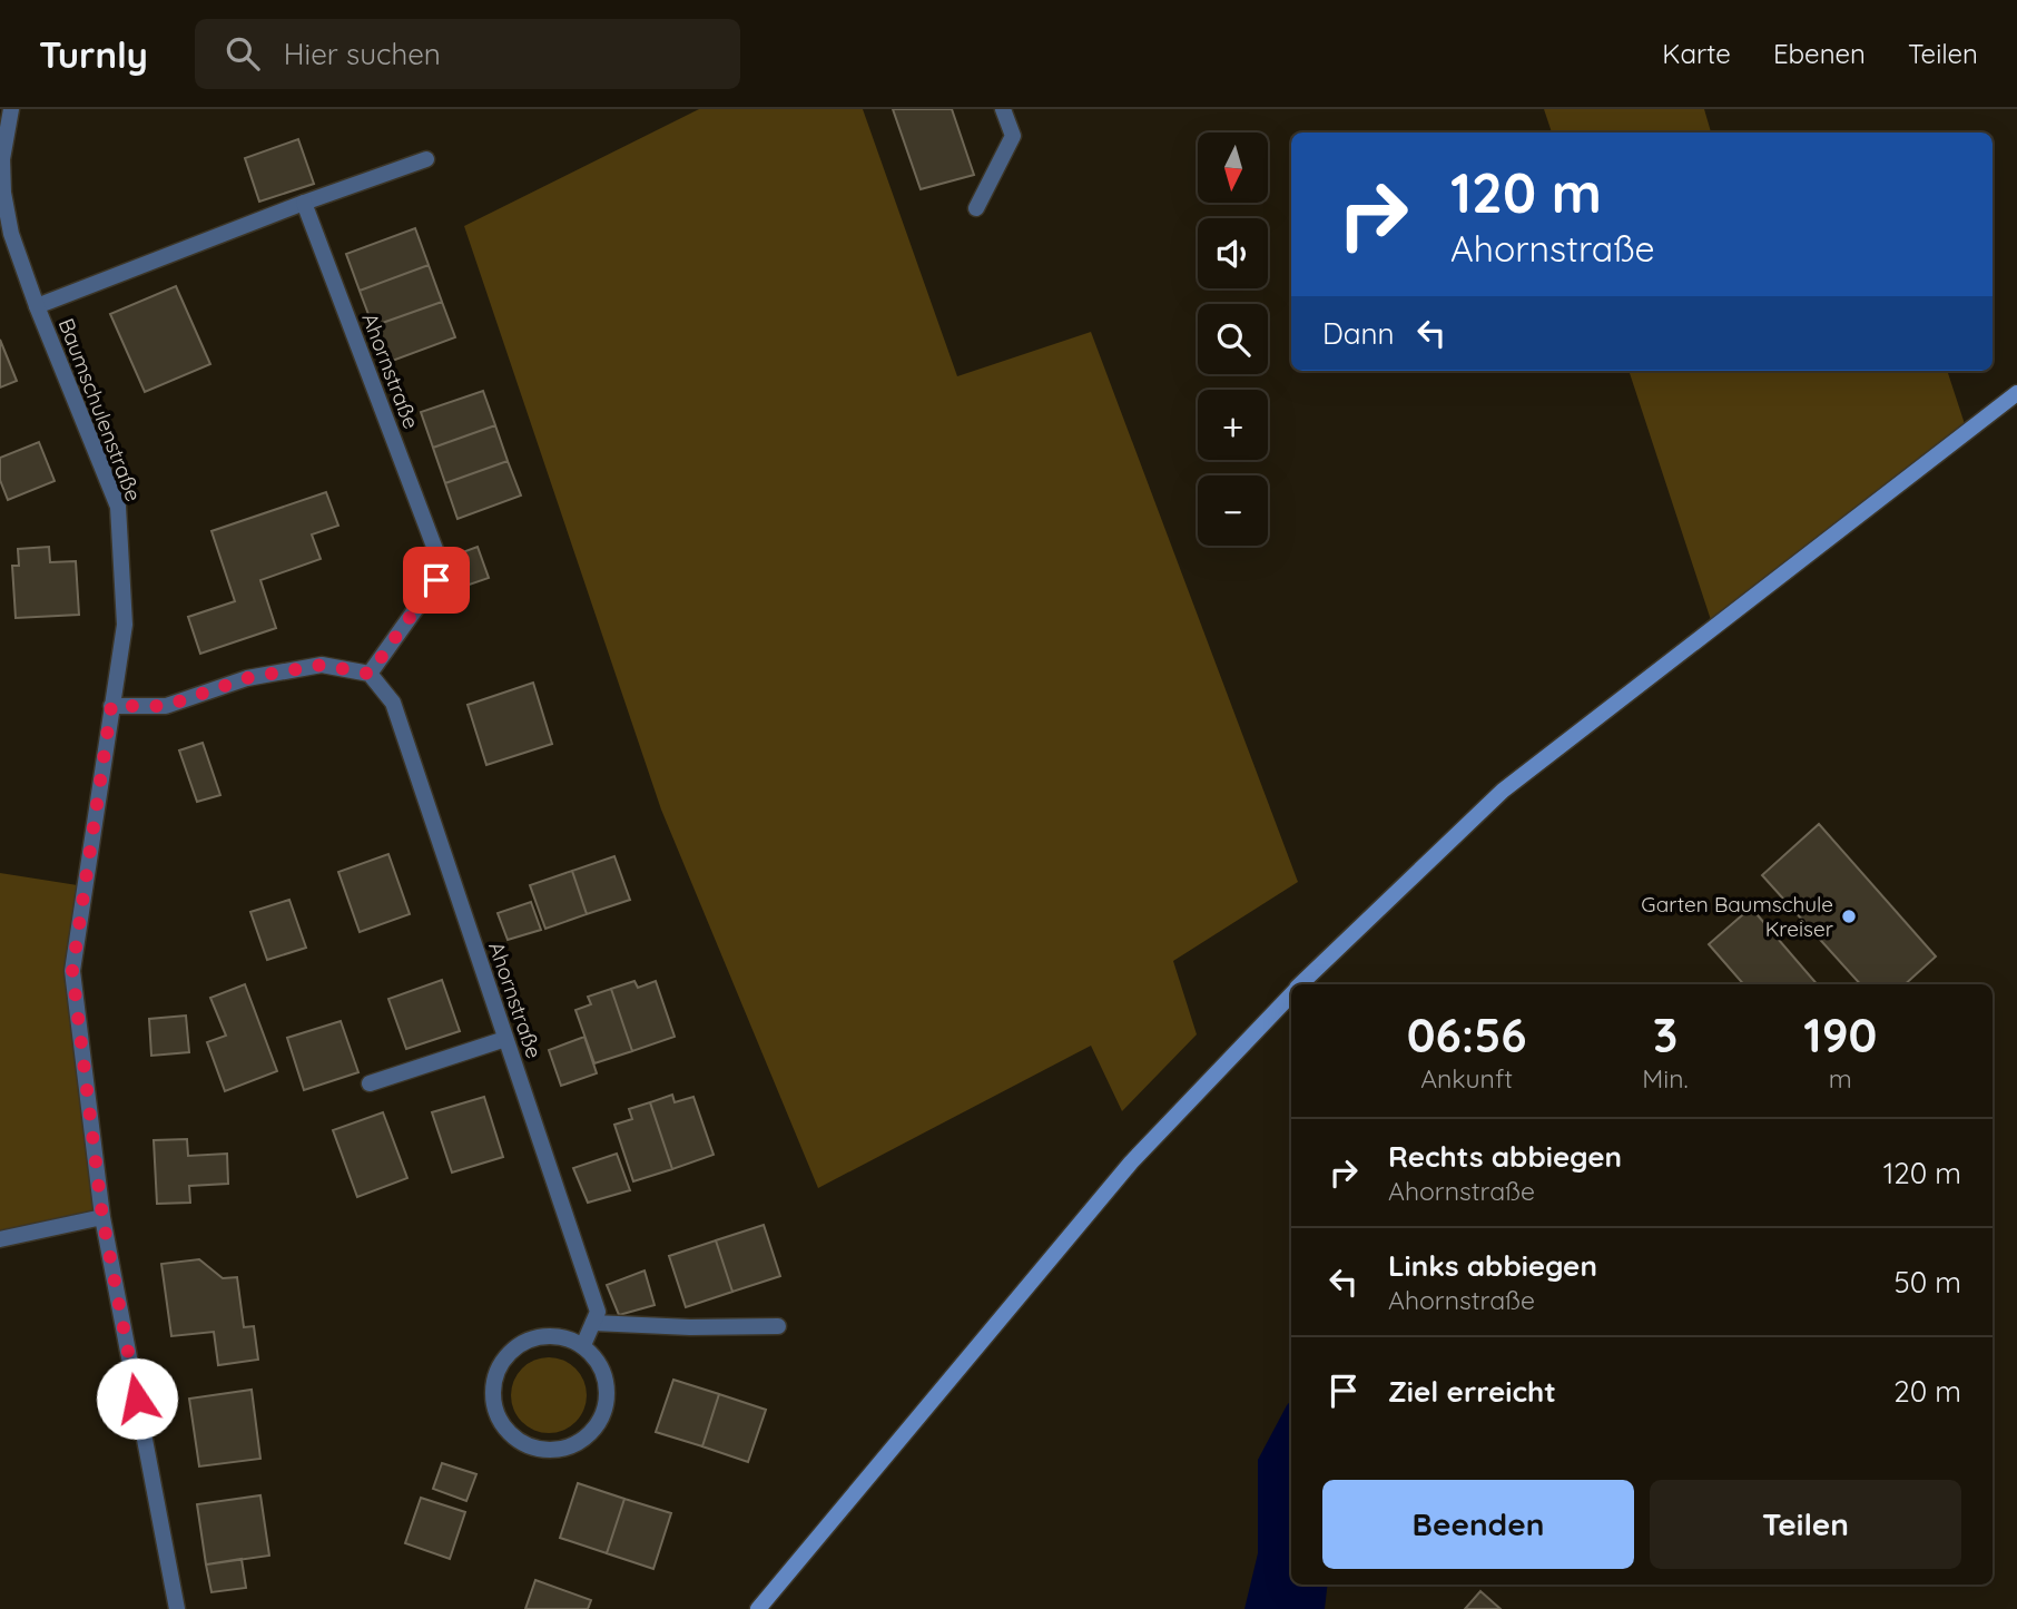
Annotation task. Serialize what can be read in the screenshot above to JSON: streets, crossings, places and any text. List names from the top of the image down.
{
  "streets": {
    "street": ["Ahornstraße", "Baumschulenstraße"]
  },
  "places": ["Garten Baumschule Kreiser"],
  "north": "bottom",
  "page": {
    "header": "Turnly",
    "search": "Hier suchen",
    "nav": ["Karte", "Ebenen", "Teilen"],
    "map_buttons": ["+", "−"],
    "turn": ["120 m", "Ahornstraße"],
    "then": "Dann",
    "eta": [
      "06:56",
      "Ankunft",
      "3",
      "Min.",
      "190",
      "m"
    ],
    "list": [
      {
        "name": "Rechts abbiegen",
        "note": "Ahornstraße",
        "value": "120 m"
      },
      {
        "name": "Links abbiegen",
        "note": "Ahornstraße",
        "value": "50 m"
      },
      {
        "name": "Ziel erreicht",
        "value": "20 m"
      }
    ],
    "buttons": ["Beenden", "Teilen"]
  }
}
